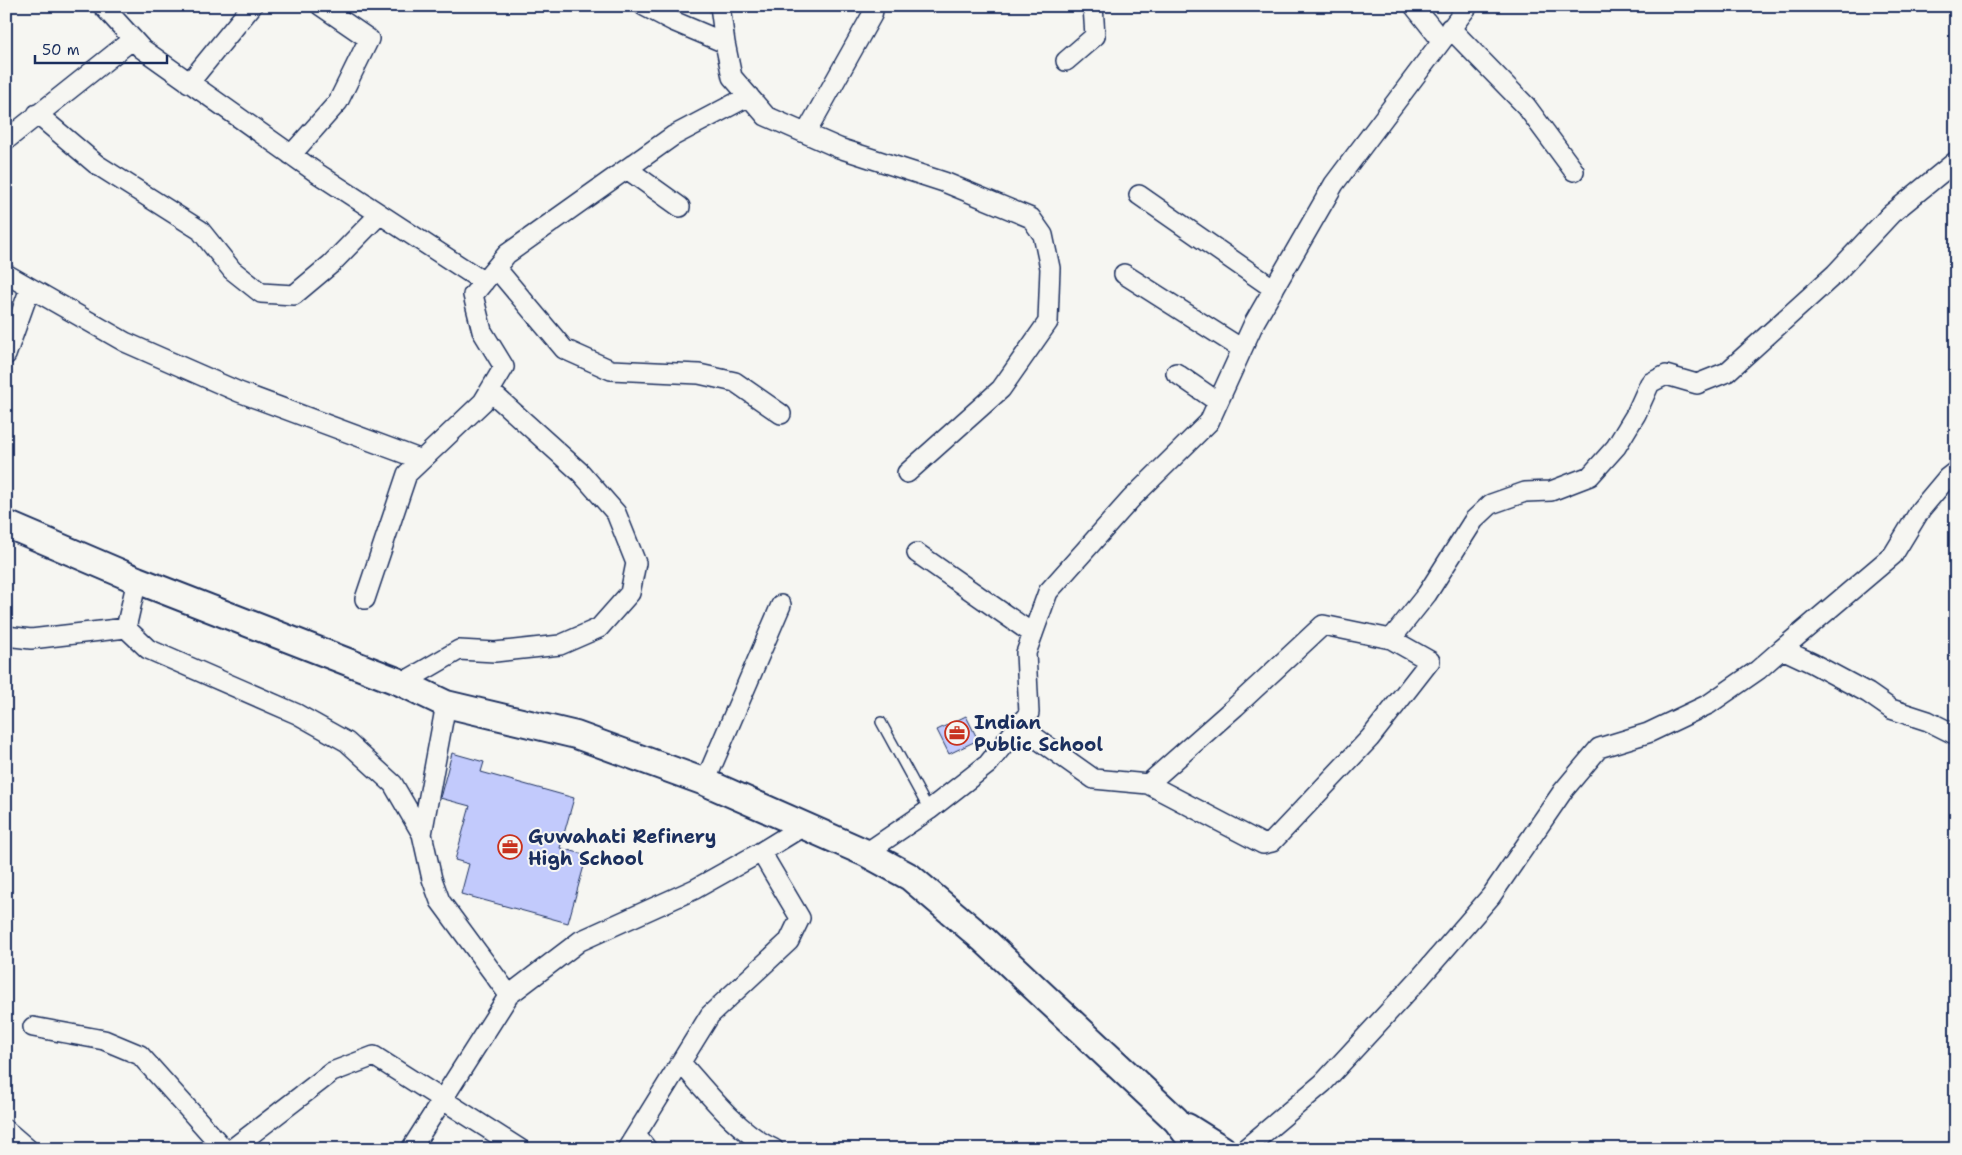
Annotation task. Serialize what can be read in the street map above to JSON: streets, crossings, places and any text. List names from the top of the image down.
{
  "places": {
    "office": ["Indian Public School", "Guwahati Refinery High School"]
  },
  "scale_bar": "50 m"
}
